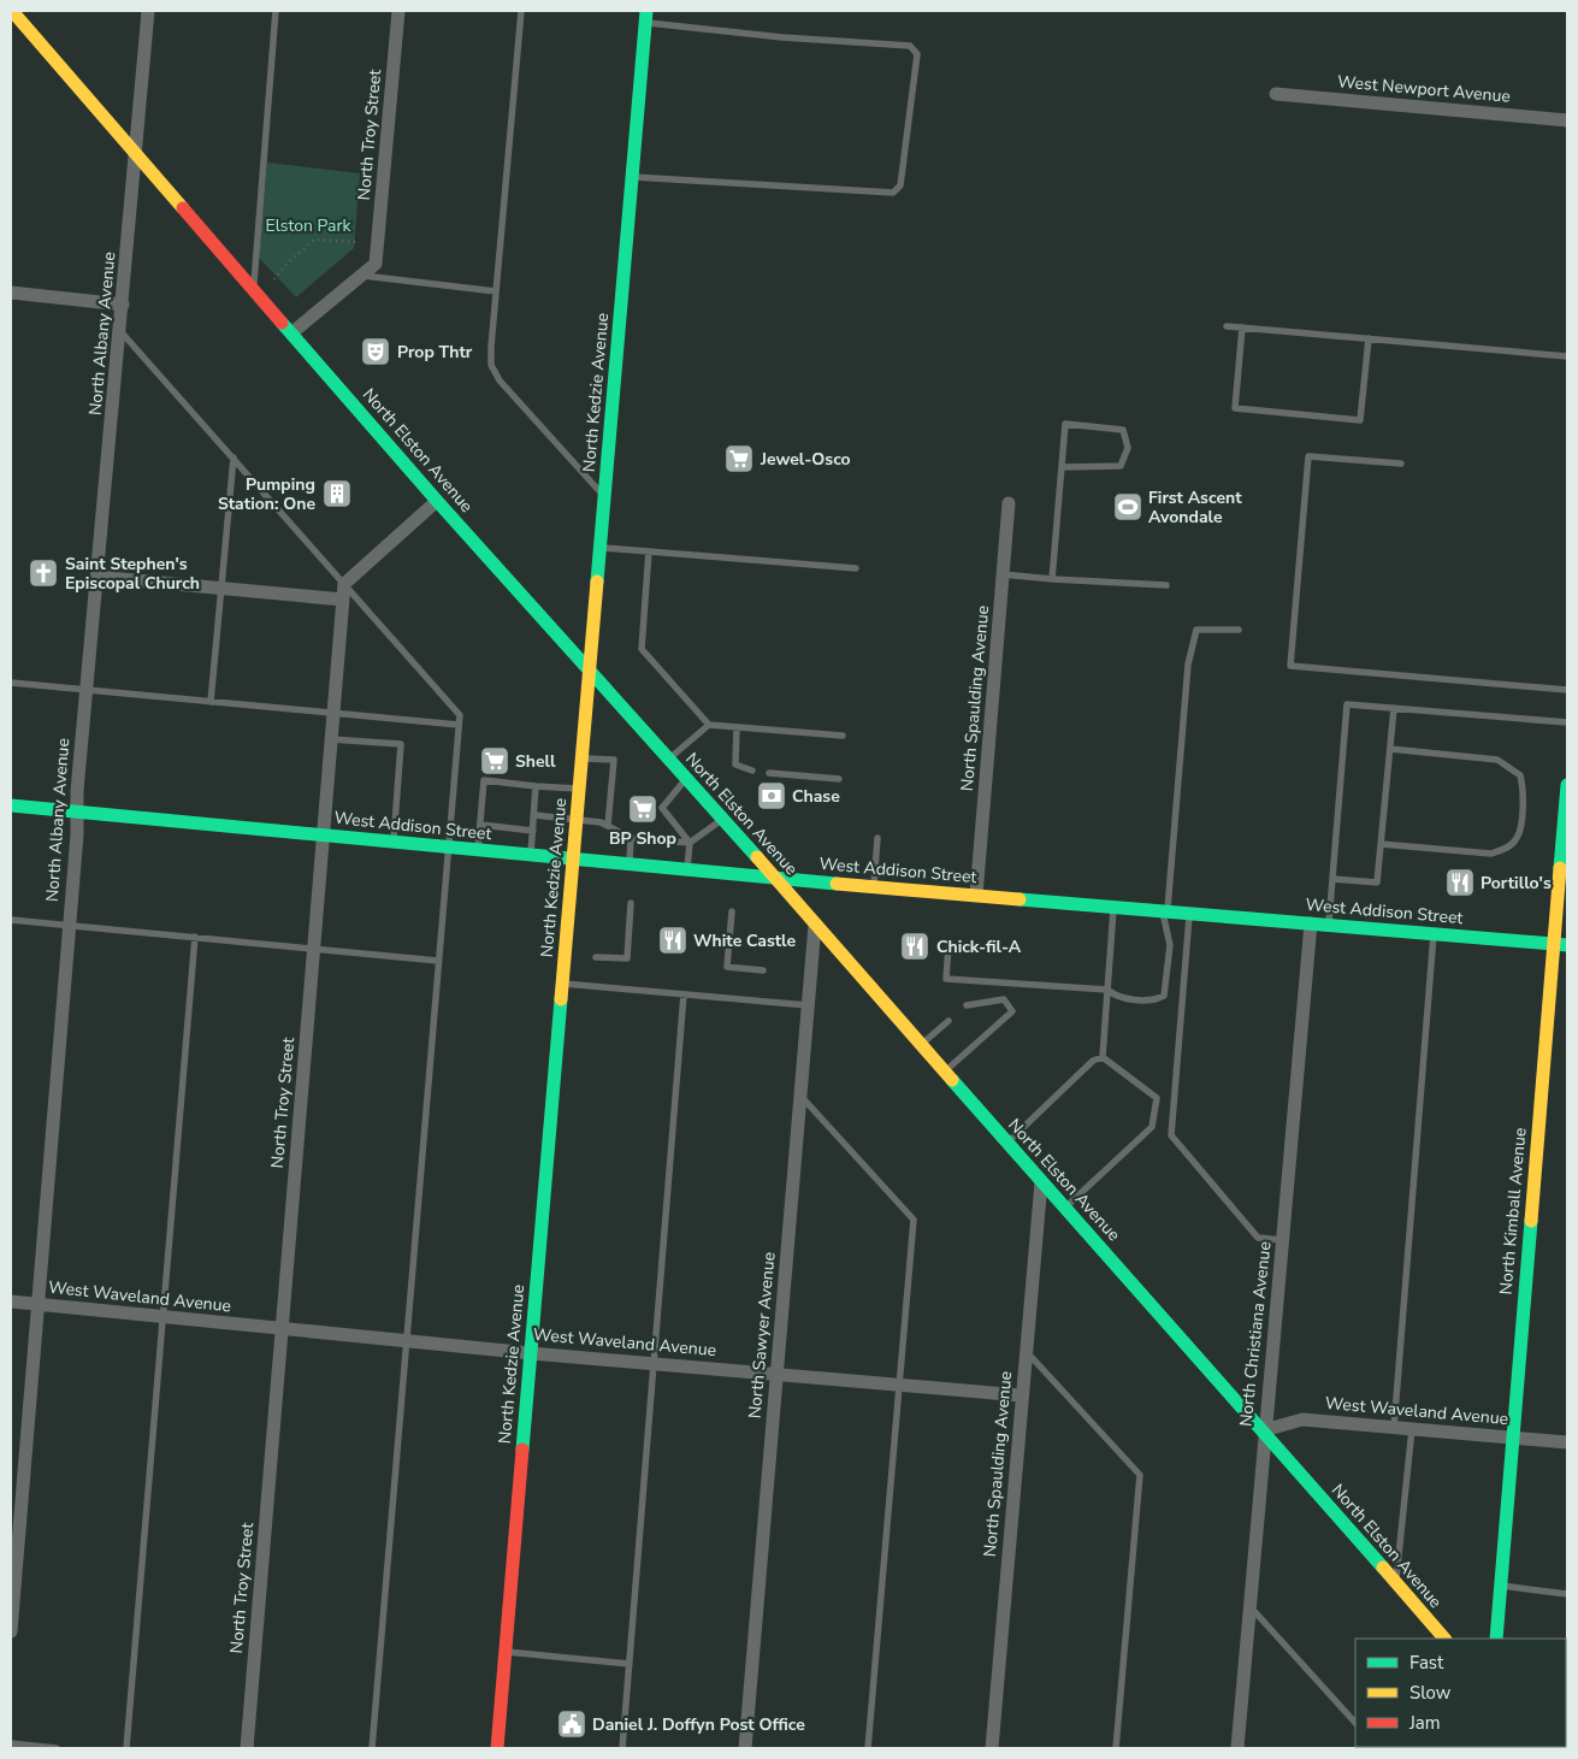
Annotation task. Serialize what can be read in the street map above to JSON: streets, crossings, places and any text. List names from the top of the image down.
{
  "streets": {
    "main road": [
      "North Kedzie Avenue",
      "North Elston Avenue",
      "West Addison Street",
      "North Kimball Avenue"
    ],
    "street": [
      "West Newport Avenue",
      "North Troy Street",
      "North Albany Avenue",
      "North Spaulding Avenue",
      "West Waveland Avenue",
      "North Christiana Avenue",
      "North Sawyer Avenue"
    ]
  },
  "crossings": [
    ["North Troy Street", "North Elston Avenue"],
    ["North Troy Street", "West Addison Street"],
    ["North Troy Street", "West Waveland Avenue"],
    ["North Albany Avenue", "North Elston Avenue"],
    ["North Albany Avenue", "West Addison Street"],
    ["North Albany Avenue", "West Waveland Avenue"],
    ["North Kedzie Avenue", "North Elston Avenue"],
    ["North Kedzie Avenue", "West Addison Street"],
    ["North Kedzie Avenue", "West Waveland Avenue"],
    ["North Elston Avenue", "North Spaulding Avenue"],
    ["North Elston Avenue", "West Addison Street"],
    ["North Elston Avenue", "West Waveland Avenue"],
    ["North Elston Avenue", "North Christiana Avenue"],
    ["North Elston Avenue", "North Sawyer Avenue"],
    ["North Spaulding Avenue", "West Addison Street"],
    ["North Spaulding Avenue", "West Waveland Avenue"],
    ["West Addison Street", "North Kimball Avenue"],
    ["West Addison Street", "North Christiana Avenue"],
    ["North Kimball Avenue", "West Waveland Avenue"],
    ["West Waveland Avenue", "North Christiana Avenue"],
    ["West Waveland Avenue", "North Sawyer Avenue"]
  ],
  "parks": ["Elston Park"],
  "places": {
    "theatre": ["Prop Thtr"],
    "supermarket": ["Jewel-Osco", "Shell", "BP Shop"],
    "building": ["Pumping Station: One"],
    "sports": ["First Ascent Avondale"],
    "church": ["Saint Stephen's Episcopal Church"],
    "bank": ["Chase"],
    "restaurant": ["Portillo's", "White Castle", "Chick-fil-A"],
    "public building": ["Daniel J. Doffyn Post Office"]
  },
  "legend": ["Fast", "Slow", "Jam"]
}
